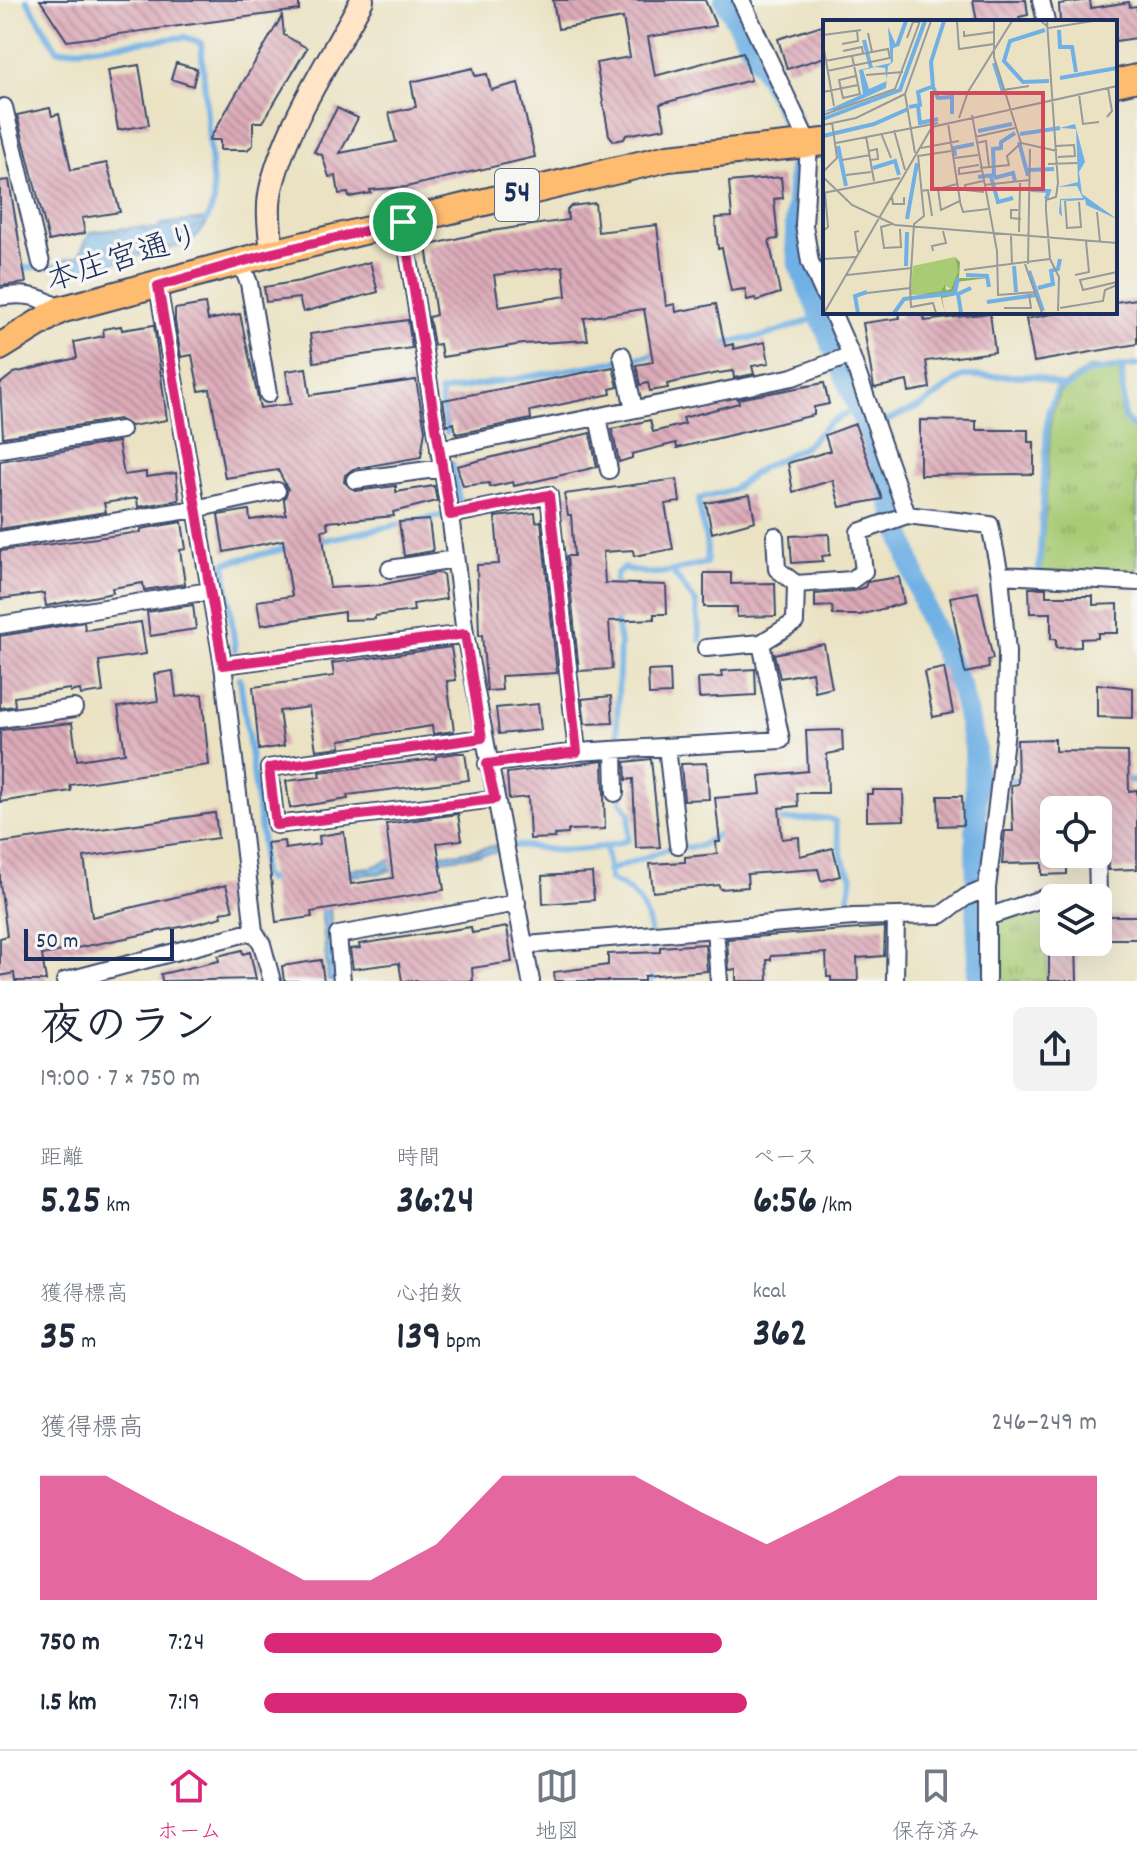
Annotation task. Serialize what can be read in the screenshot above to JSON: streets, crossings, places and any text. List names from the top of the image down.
{
  "streets": {
    "main road": ["54", "本庄宮通り"]
  },
  "crossings": [
    ["54", "本庄宮通り"]
  ],
  "scale_bar": "50 m",
  "page": {
    "scale": "50 m",
    "heading": ["夜のラン", "19:00 · 7 × 750 m"],
    "stats": [
      ["距離", "5.25 km"],
      ["時間", "36:24"],
      ["ペース", "6:56 /km"],
      ["獲得標高", "35 m"],
      ["心拍数", "139 bpm"],
      ["kcal", "362"]
    ],
    "chart": ["獲得標高", "246–249 m"],
    "list": [
      {
        "name": "750 m",
        "note": "7:24"
      },
      {
        "name": "1.5 km",
        "note": "7:19"
      }
    ],
    "tabs": ["ホーム", "地図", "保存済み"]
  }
}
